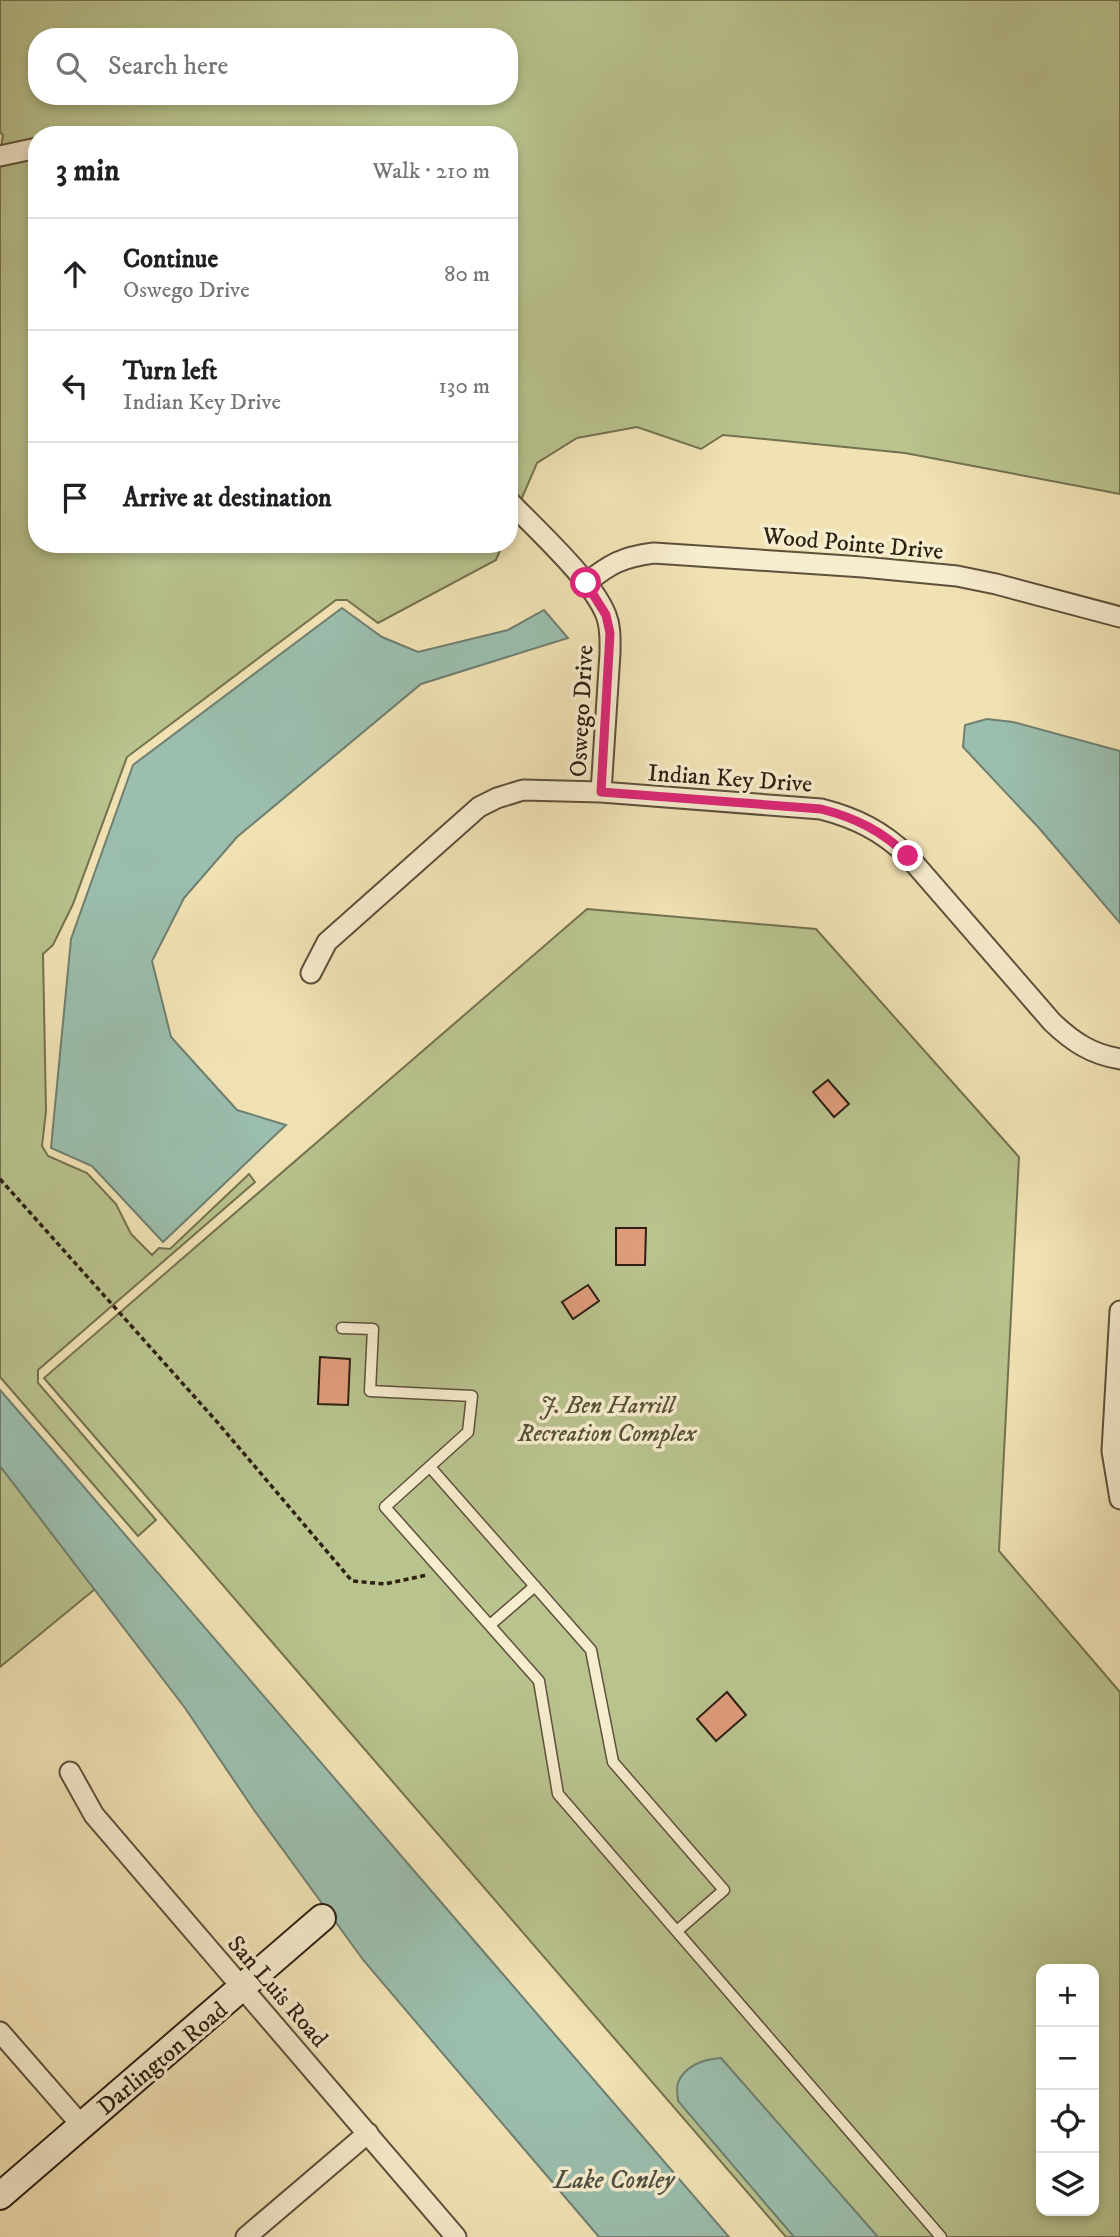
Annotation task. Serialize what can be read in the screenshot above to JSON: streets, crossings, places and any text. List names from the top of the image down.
{
  "streets": {
    "street": [
      "Wood Pointe Drive",
      "Oswego Drive",
      "Indian Key Drive",
      "San Luis Road",
      "Darlington Road"
    ]
  },
  "crossings": [
    ["Wood Pointe Drive", "Oswego Drive"],
    ["Oswego Drive", "Indian Key Drive"],
    ["San Luis Road", "Darlington Road"]
  ],
  "water": ["Lake Conley"],
  "parks": ["J. Ben Harrill Recreation Complex"],
  "page": {
    "search": "Search here",
    "heading": ["3 min", "Walk · 210 m"],
    "list": [
      ["Continue", "Oswego Drive", "80 m"],
      ["Turn left", "Indian Key Drive", "130 m"],
      "Arrive at destination"
    ],
    "map_buttons": ["+", "−"]
  }
}
